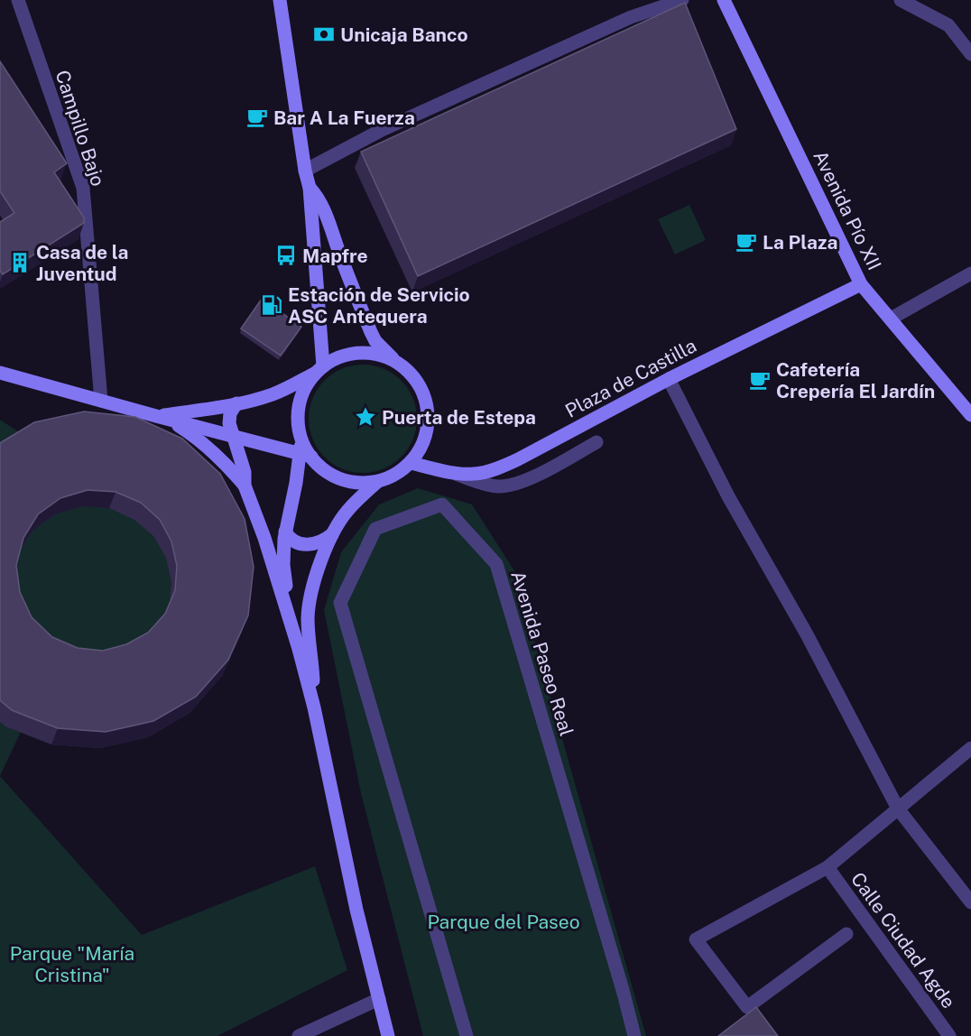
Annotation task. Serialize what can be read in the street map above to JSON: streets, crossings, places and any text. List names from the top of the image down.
{
  "streets": {
    "street": [
      "Campillo Bajo",
      "Avenida Pío XII",
      "Plaza de Castilla",
      "Avenida Paseo Real",
      "Calle Ciudad Agde"
    ]
  },
  "crossings": [
    ["Avenida Pío XII", "Plaza de Castilla"]
  ],
  "parks": ["Parque del Paseo", "Parque \"María Cristina\""],
  "places": {
    "bank": ["Unicaja Banco"],
    "cafe": ["Bar A La Fuerza", "La Plaza", "Cafetería Crepería El Jardín"],
    "bus stop": ["Mapfre"],
    "building": ["Casa de la Juventud"],
    "fuel station": ["Estación de Servicio ASC Antequera"],
    "place": ["Puerta de Estepa"]
  }
}
